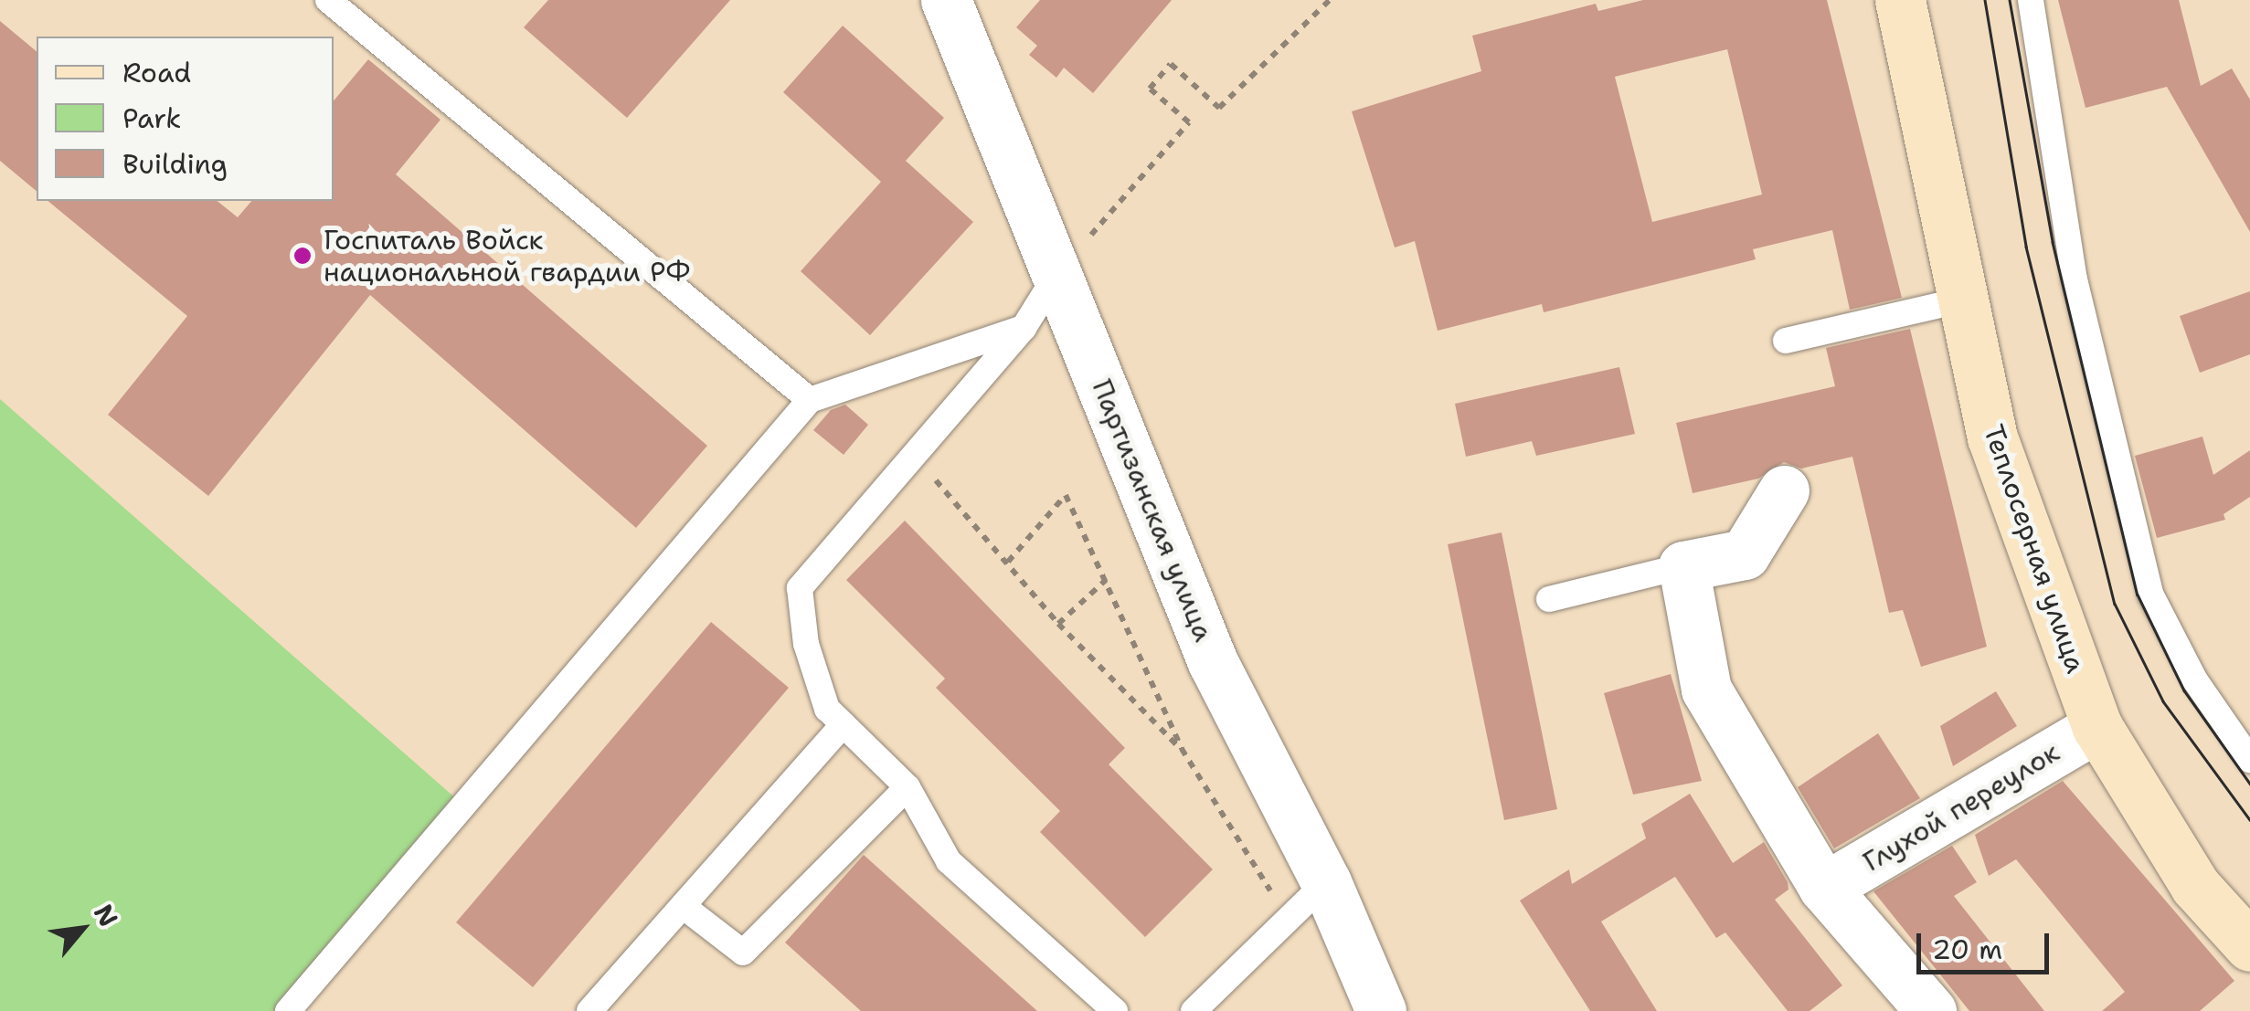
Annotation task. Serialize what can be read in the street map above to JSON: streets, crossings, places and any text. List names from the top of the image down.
{
  "streets": {
    "main road": ["Теплосерная улица"],
    "street": ["Партизанская улица", "Глухой переулок"]
  },
  "crossings": [
    ["Теплосерная улица", "Глухой переулок"]
  ],
  "places": ["Госпиталь Войск национальной гвардии РФ"],
  "legend": ["Road", "Park", "Building"],
  "scale_bar": "20 m",
  "north": "top right"
}
